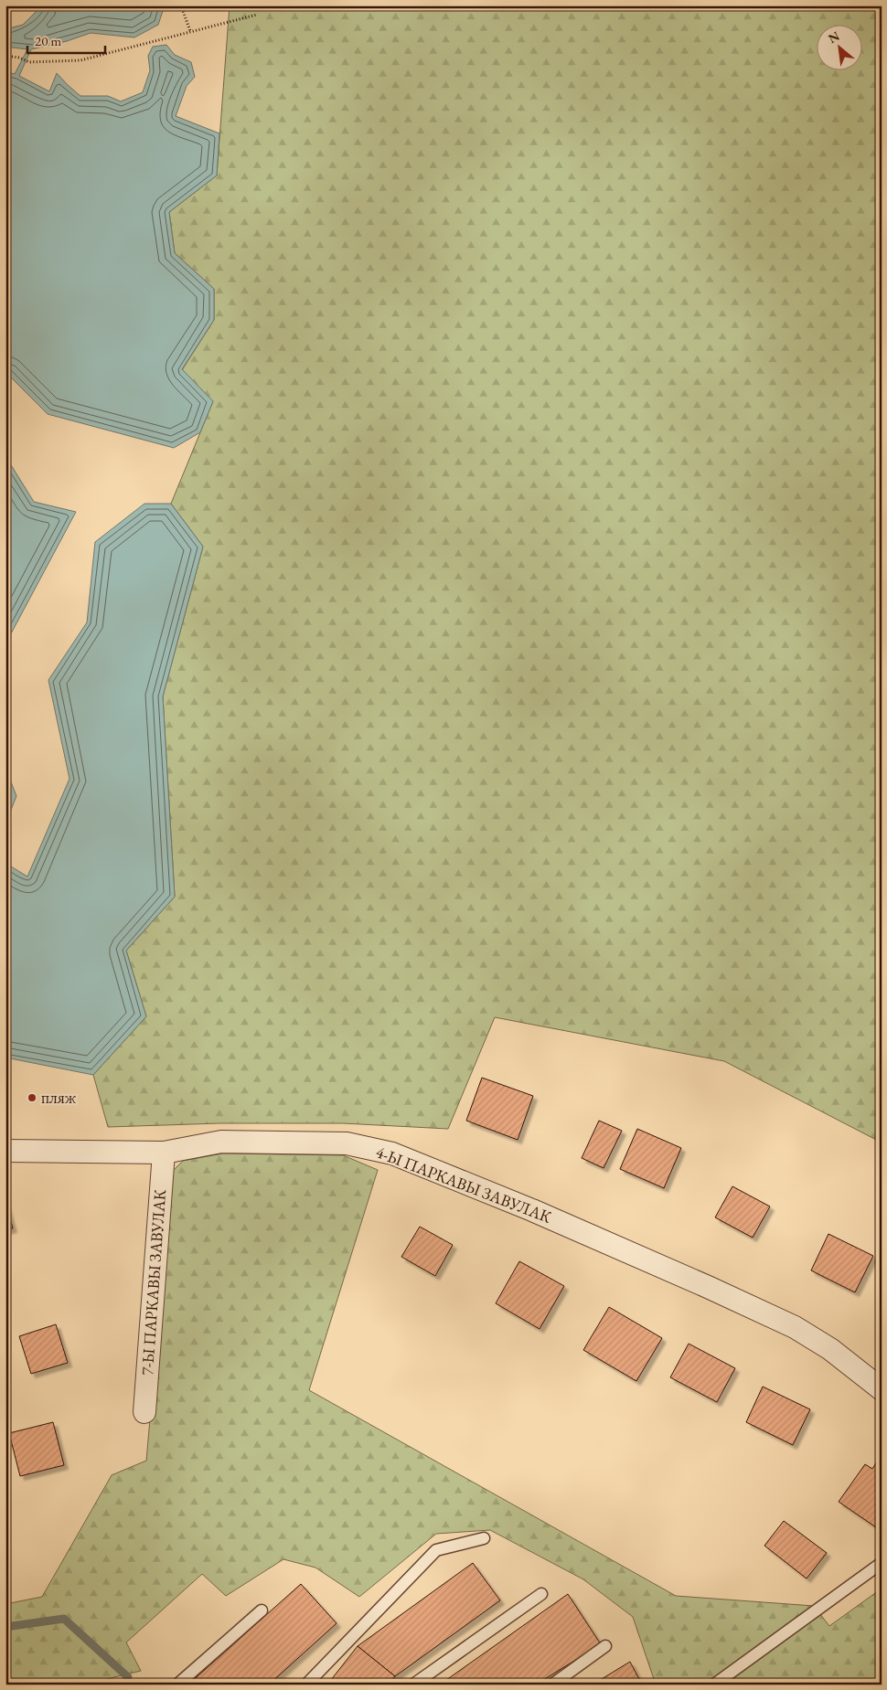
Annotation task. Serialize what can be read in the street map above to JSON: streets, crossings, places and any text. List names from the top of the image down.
{
  "streets": {
    "street": ["4-Ы ПАРКАВЫ ЗАВУЛАК", "7-Ы ПАРКАВЫ ЗАВУЛАК"]
  },
  "crossings": [
    ["4-Ы ПАРКАВЫ ЗАВУЛАК", "7-Ы ПАРКАВЫ ЗАВУЛАК"]
  ],
  "places": ["пляж"],
  "scale_bar": "20 m",
  "north": "top left"
}
